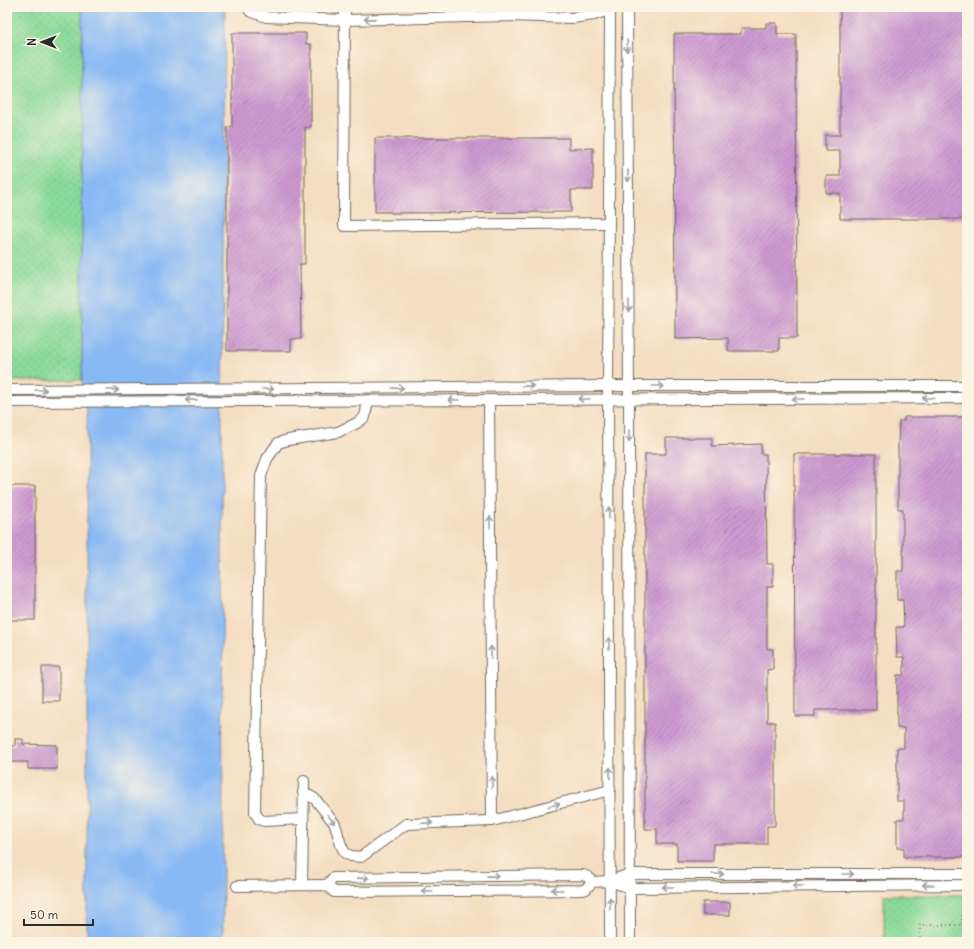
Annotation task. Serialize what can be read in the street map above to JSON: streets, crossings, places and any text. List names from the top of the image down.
{
  "scale_bar": "50 m",
  "north": "left"
}
